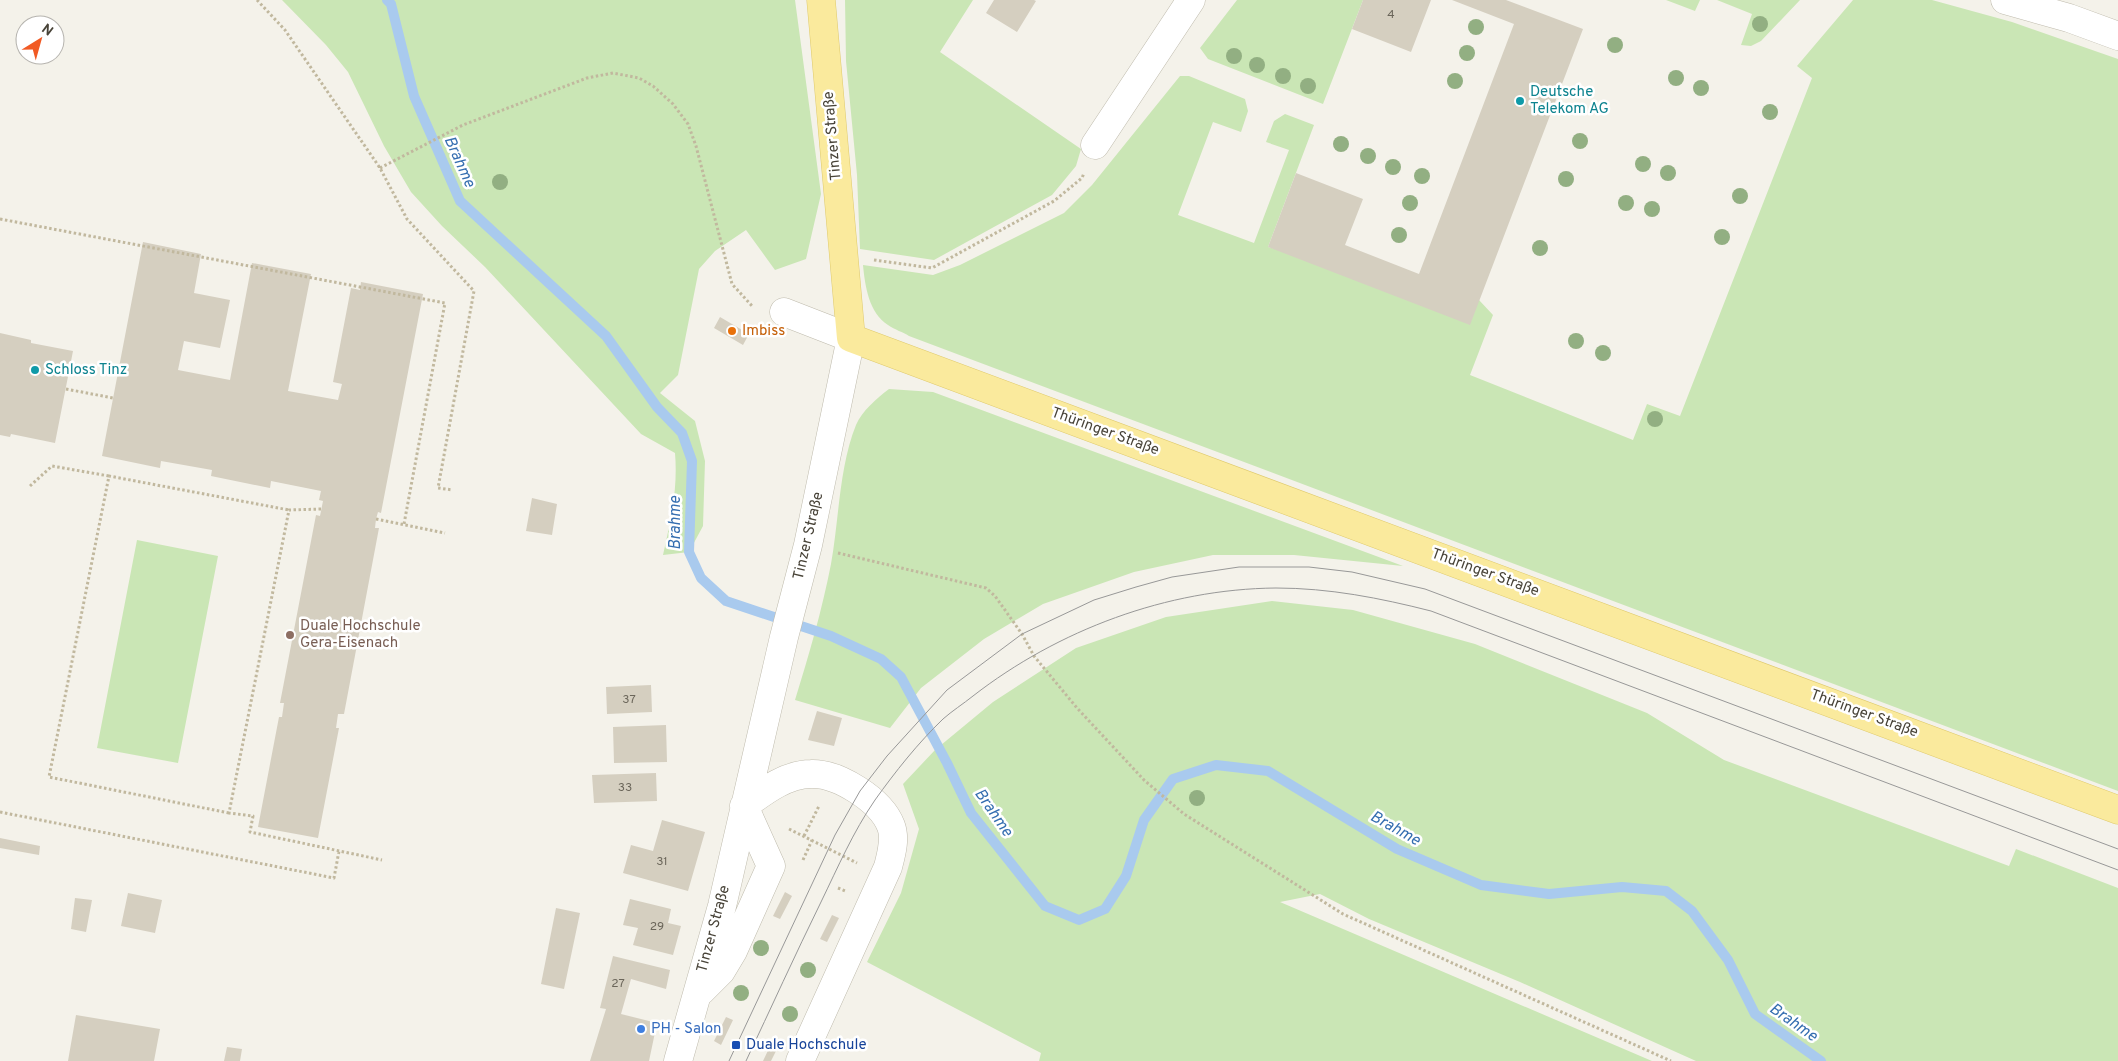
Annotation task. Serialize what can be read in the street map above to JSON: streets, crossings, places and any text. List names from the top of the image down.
{
  "streets": {
    "main road": ["Tinzer Straße", "Thüringer Straße"]
  },
  "crossings": [
    ["Tinzer Straße", "Thüringer Straße"]
  ],
  "water": ["Brahme"],
  "places": {
    "other": [
      "Deutsche Telekom AG",
      "Imbiss",
      "Schloss Tinz",
      "Duale Hochschule Gera-Eisenach",
      "PH - Salon"
    ],
    "transit": ["Duale Hochschule"]
  },
  "house_numbers": [
    "4",
    "37",
    "33",
    "31",
    "29",
    "27"
  ],
  "north": "top right"
}
